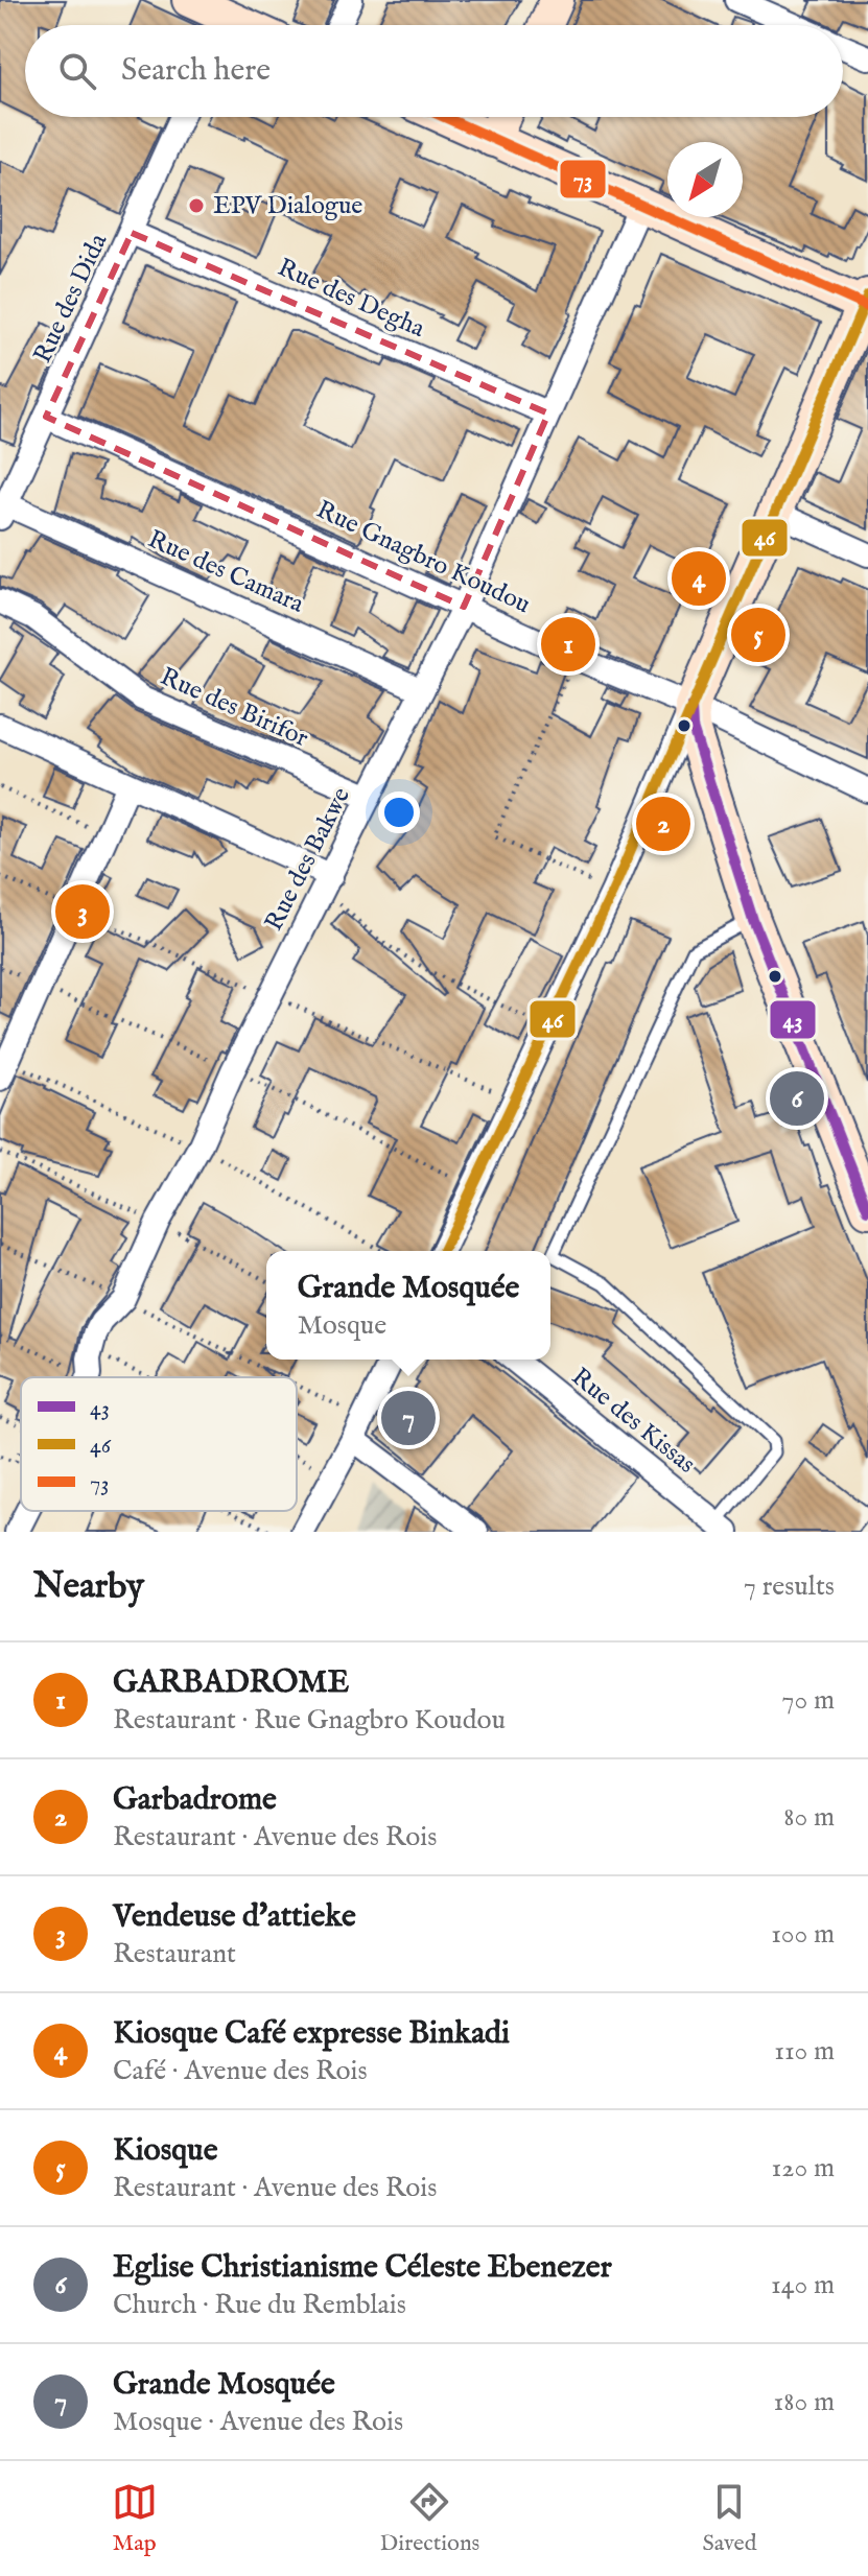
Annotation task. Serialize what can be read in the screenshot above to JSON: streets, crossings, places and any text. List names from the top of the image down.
{
  "streets": {
    "street": [
      "Rue des Dida",
      "Rue des Degha",
      "Rue Gnagbro Koudou",
      "Rue des Camara",
      "Rue des Birifor",
      "Rue des Bakwe",
      "Rue des Kissas"
    ]
  },
  "crossings": [
    ["Rue des Dida", "Rue des Degha"],
    ["Rue des Dida", "Rue Gnagbro Koudou"],
    ["Rue des Dida", "Rue des Camara"],
    ["Rue des Degha", "Rue des Bakwe"],
    ["Rue Gnagbro Koudou", "Rue des Bakwe"],
    ["Rue des Camara", "Rue des Bakwe"],
    ["Rue des Birifor", "Rue des Bakwe"]
  ],
  "places": ["EPV Dialogue"],
  "lines": ["transit line 73", "transit line 46", "transit line 43"],
  "legend": ["43", "46", "73"],
  "north": "bottom left",
  "page": {
    "search": "Search here",
    "pins": [
      "4",
      "5",
      "1",
      "2",
      "3",
      "6",
      "7"
    ],
    "popup": ["Grande Mosquée", "Mosque"],
    "heading": ["Nearby", "7 results"],
    "list": [
      {
        "mark": "1",
        "name": "GARBADROME",
        "note": "Restaurant · Rue Gnagbro Koudou",
        "value": "70 m"
      },
      {
        "mark": "2",
        "name": "Garbadrome",
        "note": "Restaurant · Avenue des Rois",
        "value": "80 m"
      },
      {
        "mark": "3",
        "name": "Vendeuse d'attieke",
        "note": "Restaurant",
        "value": "100 m"
      },
      {
        "mark": "4",
        "name": "Kiosque Café expresse Binkadi",
        "note": "Café · Avenue des Rois",
        "value": "110 m"
      },
      {
        "mark": "5",
        "name": "Kiosque",
        "note": "Restaurant · Avenue des Rois",
        "value": "120 m"
      },
      {
        "mark": "6",
        "name": "Eglise Christianisme Céleste Ebenezer",
        "note": "Church · Rue du Remblais",
        "value": "140 m"
      },
      {
        "mark": "7",
        "name": "Grande Mosquée",
        "note": "Mosque · Avenue des Rois",
        "value": "180 m"
      }
    ],
    "nav": ["Map", "Directions", "Saved"]
  }
}
